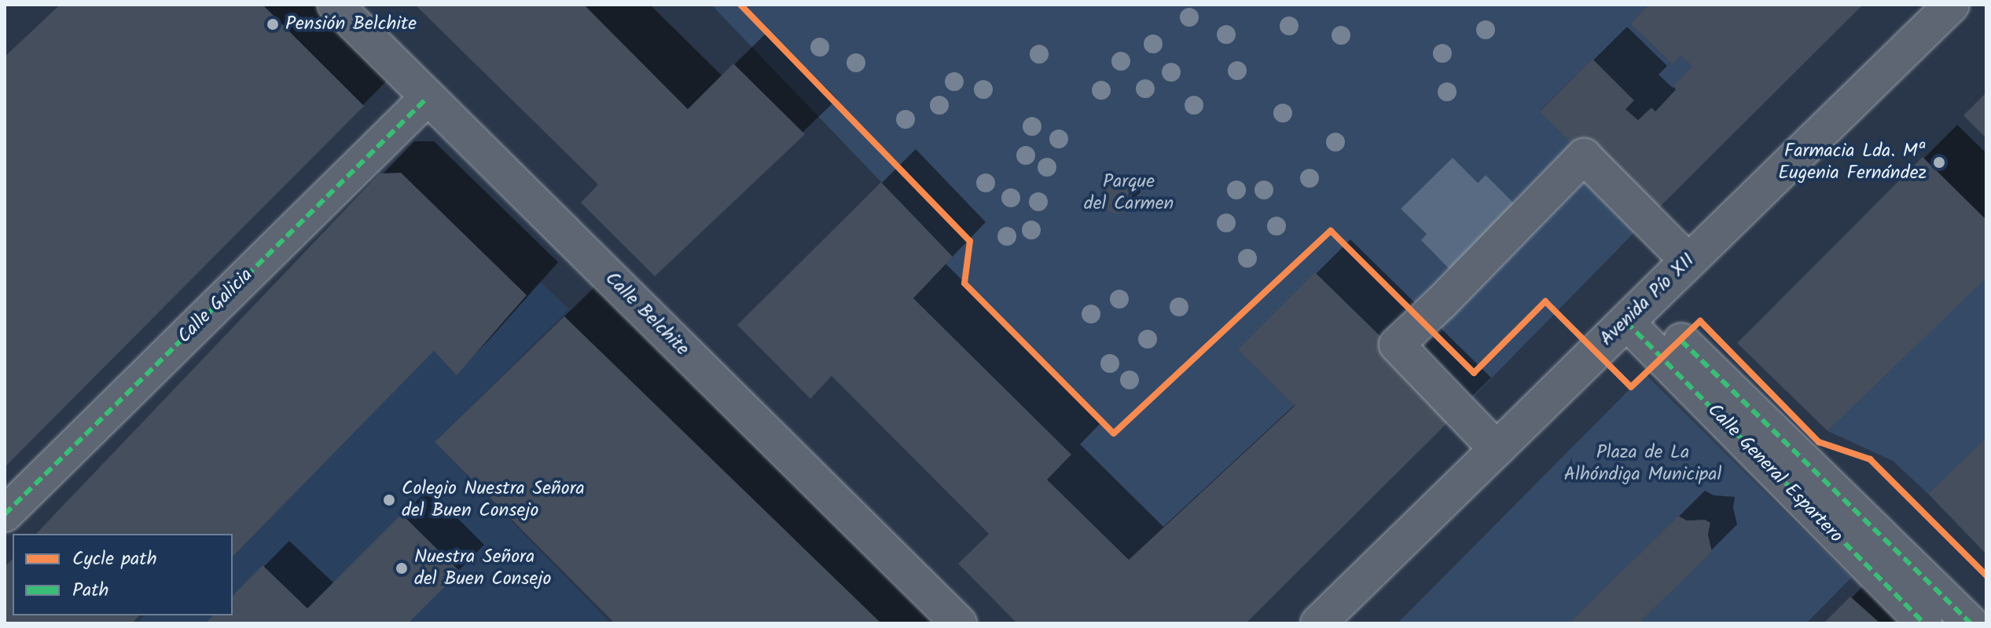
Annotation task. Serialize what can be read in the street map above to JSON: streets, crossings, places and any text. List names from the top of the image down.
{
  "streets": {
    "street": [
      "Avenida Pío XII",
      "Calle Galicia",
      "Calle Belchite",
      "Calle General Espartero"
    ]
  },
  "crossings": [
    ["Avenida Pío XII", "Calle General Espartero"],
    ["Calle Galicia", "Calle Belchite"]
  ],
  "parks": ["Parque del Carmen", "Plaza de La Alhóndiga Municipal"],
  "places": [
    "Pensión Belchite",
    "Farmacia Lda. Mª Eugenia Fernández",
    "Colegio Nuestra Señora del Buen Consejo",
    "Nuestra Señora del Buen Consejo"
  ],
  "legend": ["Cycle path", "Path"]
}
